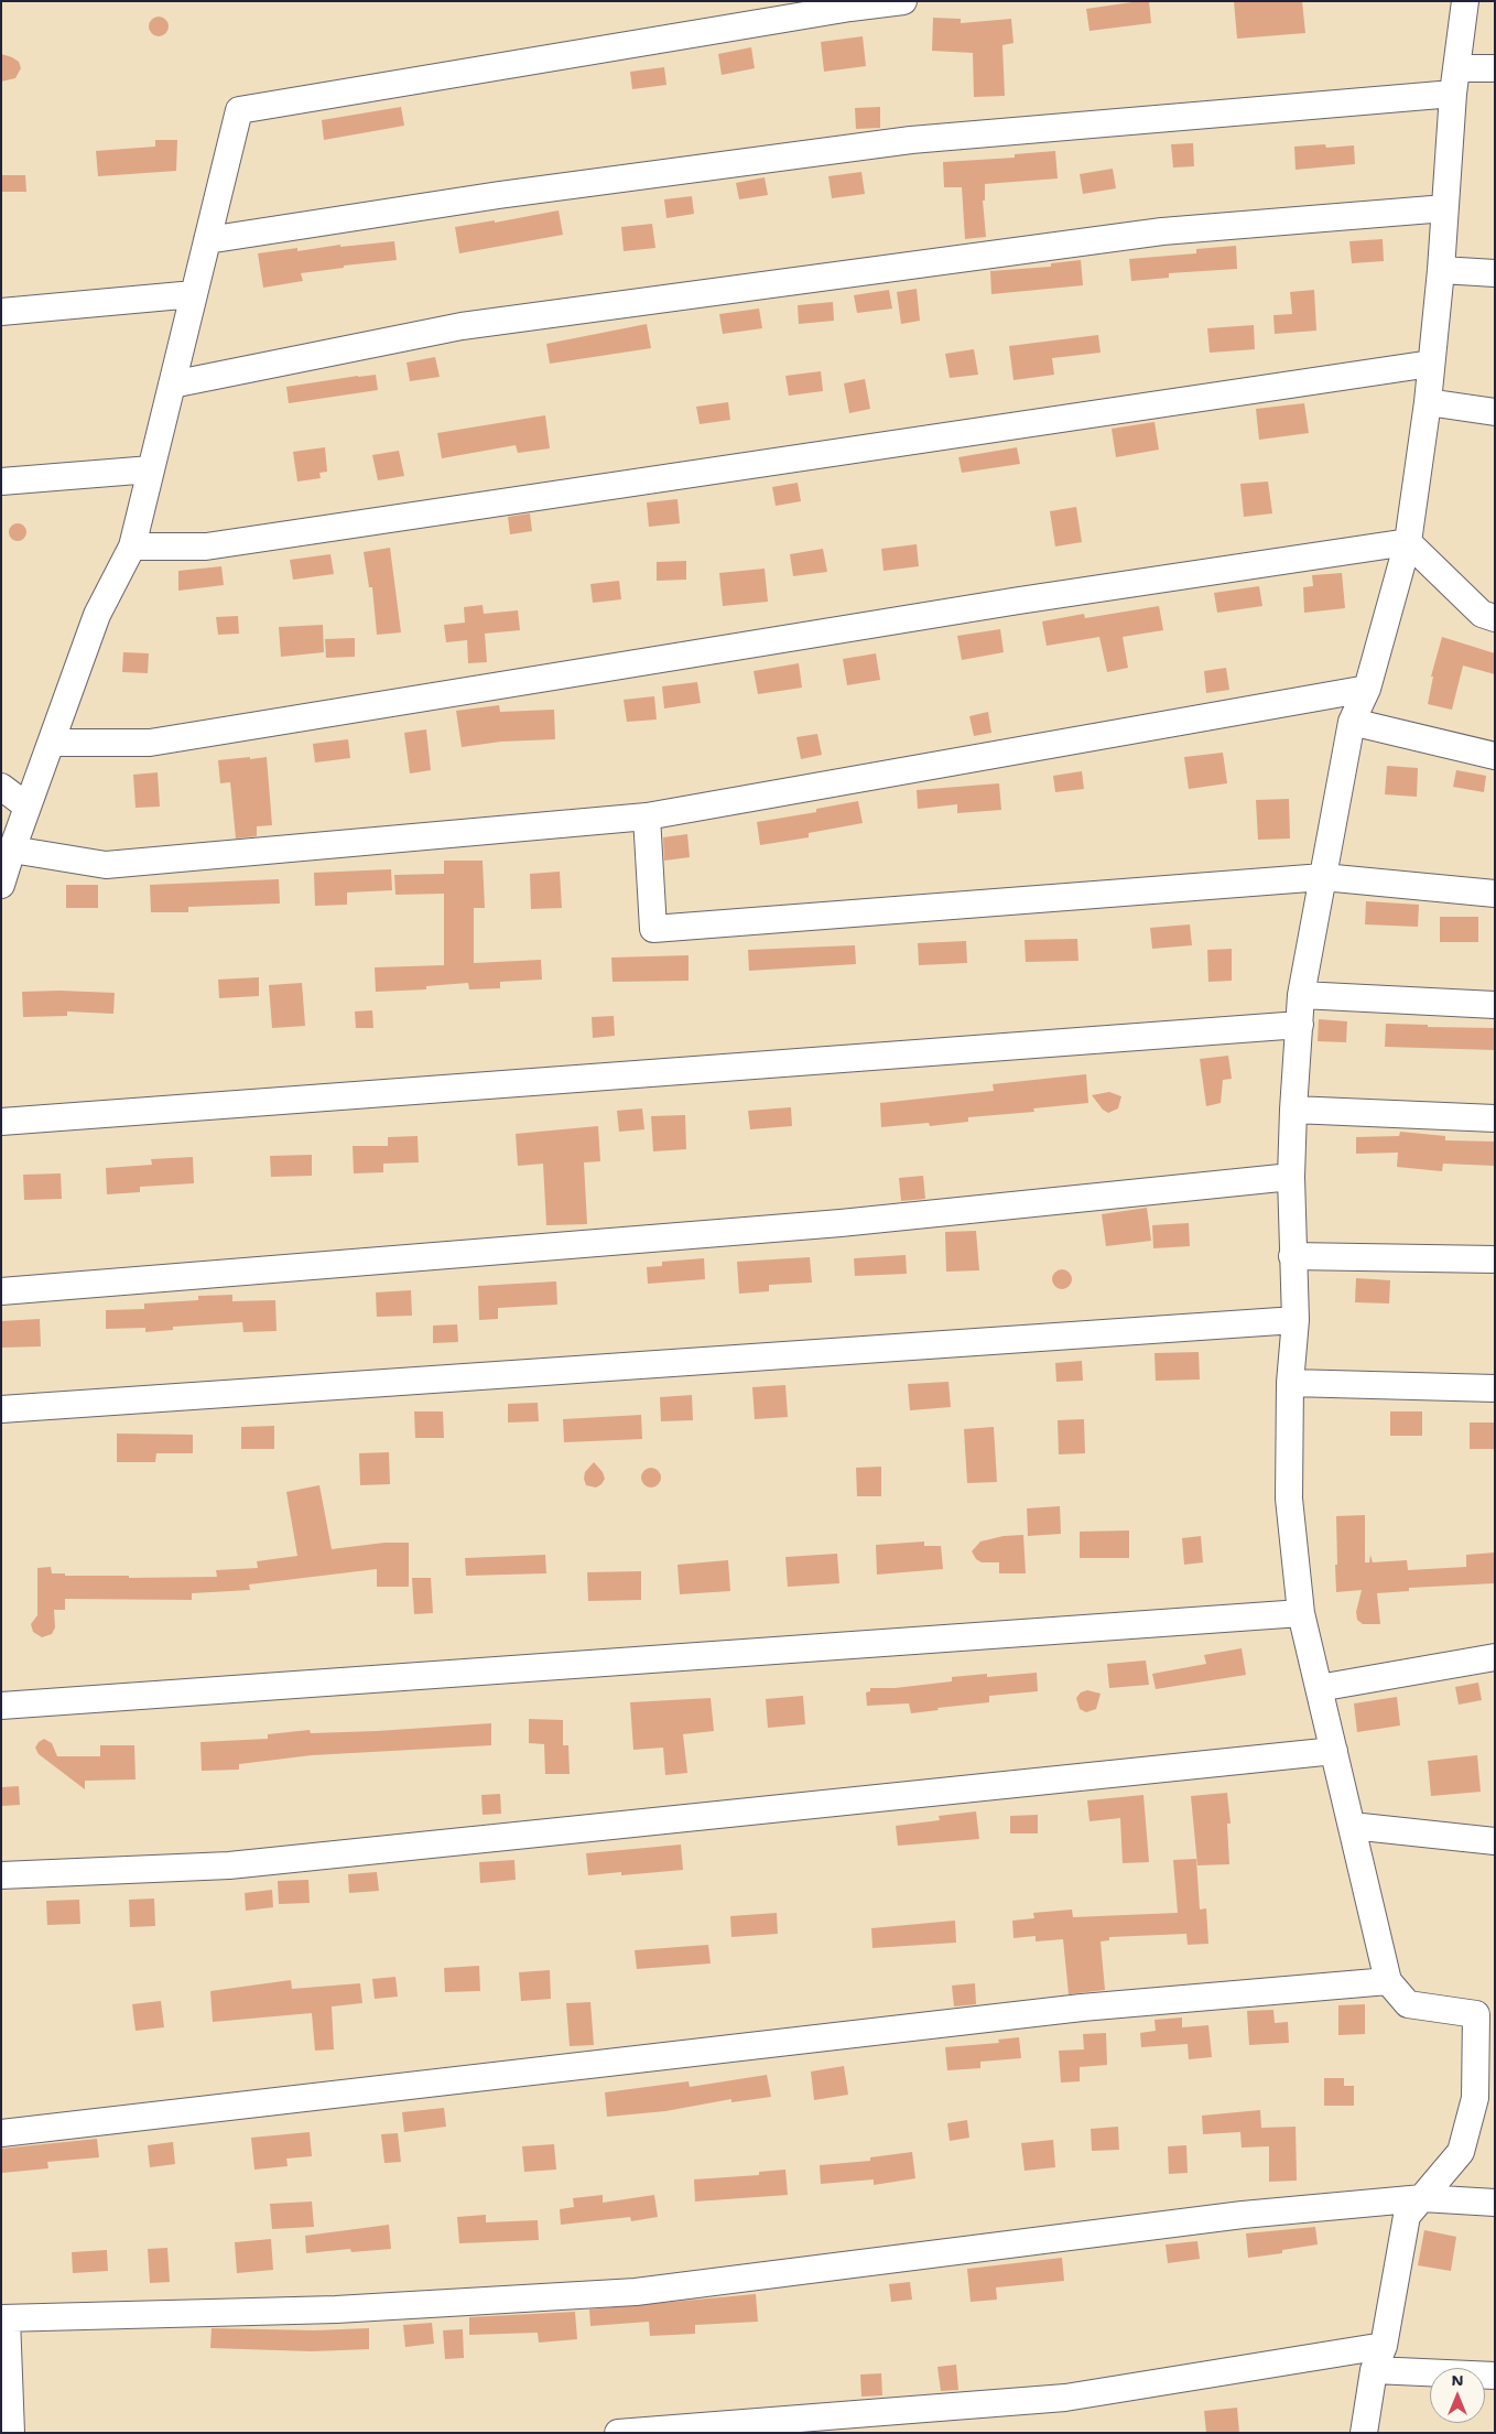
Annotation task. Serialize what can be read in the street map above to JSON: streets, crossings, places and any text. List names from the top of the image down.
{
  "north": "top"
}
